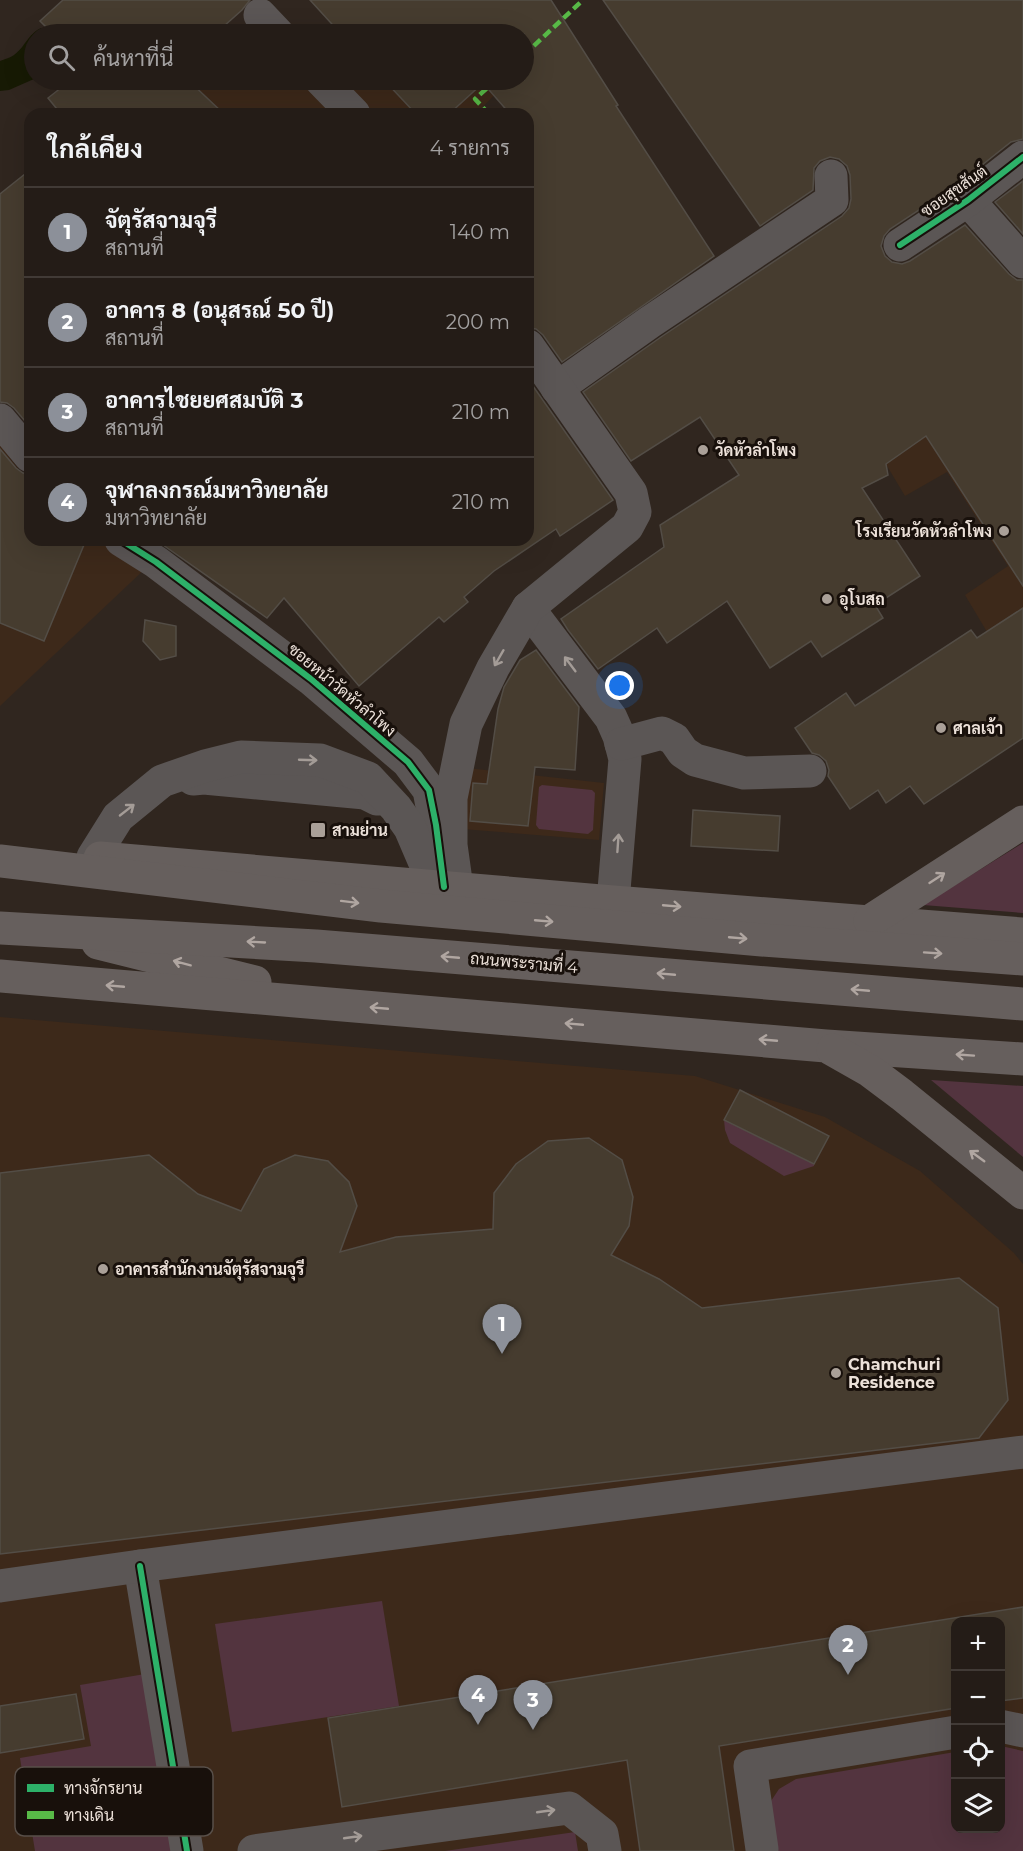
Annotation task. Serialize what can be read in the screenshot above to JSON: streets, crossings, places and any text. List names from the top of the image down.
{
  "streets": {
    "main road": ["ถนนพระรามที่ 4"],
    "street": ["ซอยสุขสันต์", "ซอยหน้าวัดหัวลำโพง"]
  },
  "places": {
    "other": [
      "วัดหัวลำโพง",
      "โรงเรียนวัดหัวลำโพง",
      "อุโบสถ",
      "ศาลเจ้า",
      "อาคารสำนักงานจัตุรัสจามจุรี",
      "Chamchuri Residence"
    ],
    "transit": ["สามย่าน"]
  },
  "legend": ["ทางจักรยาน", "ทางเดิน"],
  "page": {
    "search": "ค้นหาที่นี่",
    "heading": ["ใกล้เคียง", "4 รายการ"],
    "list": [
      {
        "mark": "1",
        "name": "จัตุรัสจามจุรี",
        "note": "สถานที่",
        "value": "140 m"
      },
      {
        "mark": "2",
        "name": "อาคาร 8 (อนุสรณ์ 50 ปี)",
        "note": "สถานที่",
        "value": "200 m"
      },
      {
        "mark": "3",
        "name": "อาคารไชยยศสมบัติ 3",
        "note": "สถานที่",
        "value": "210 m"
      },
      {
        "mark": "4",
        "name": "จุฬาลงกรณ์มหาวิทยาลัย",
        "note": "มหาวิทยาลัย",
        "value": "210 m"
      }
    ],
    "pins": [
      "1",
      "2",
      "4",
      "3"
    ],
    "map_buttons": ["+", "−"]
  }
}
